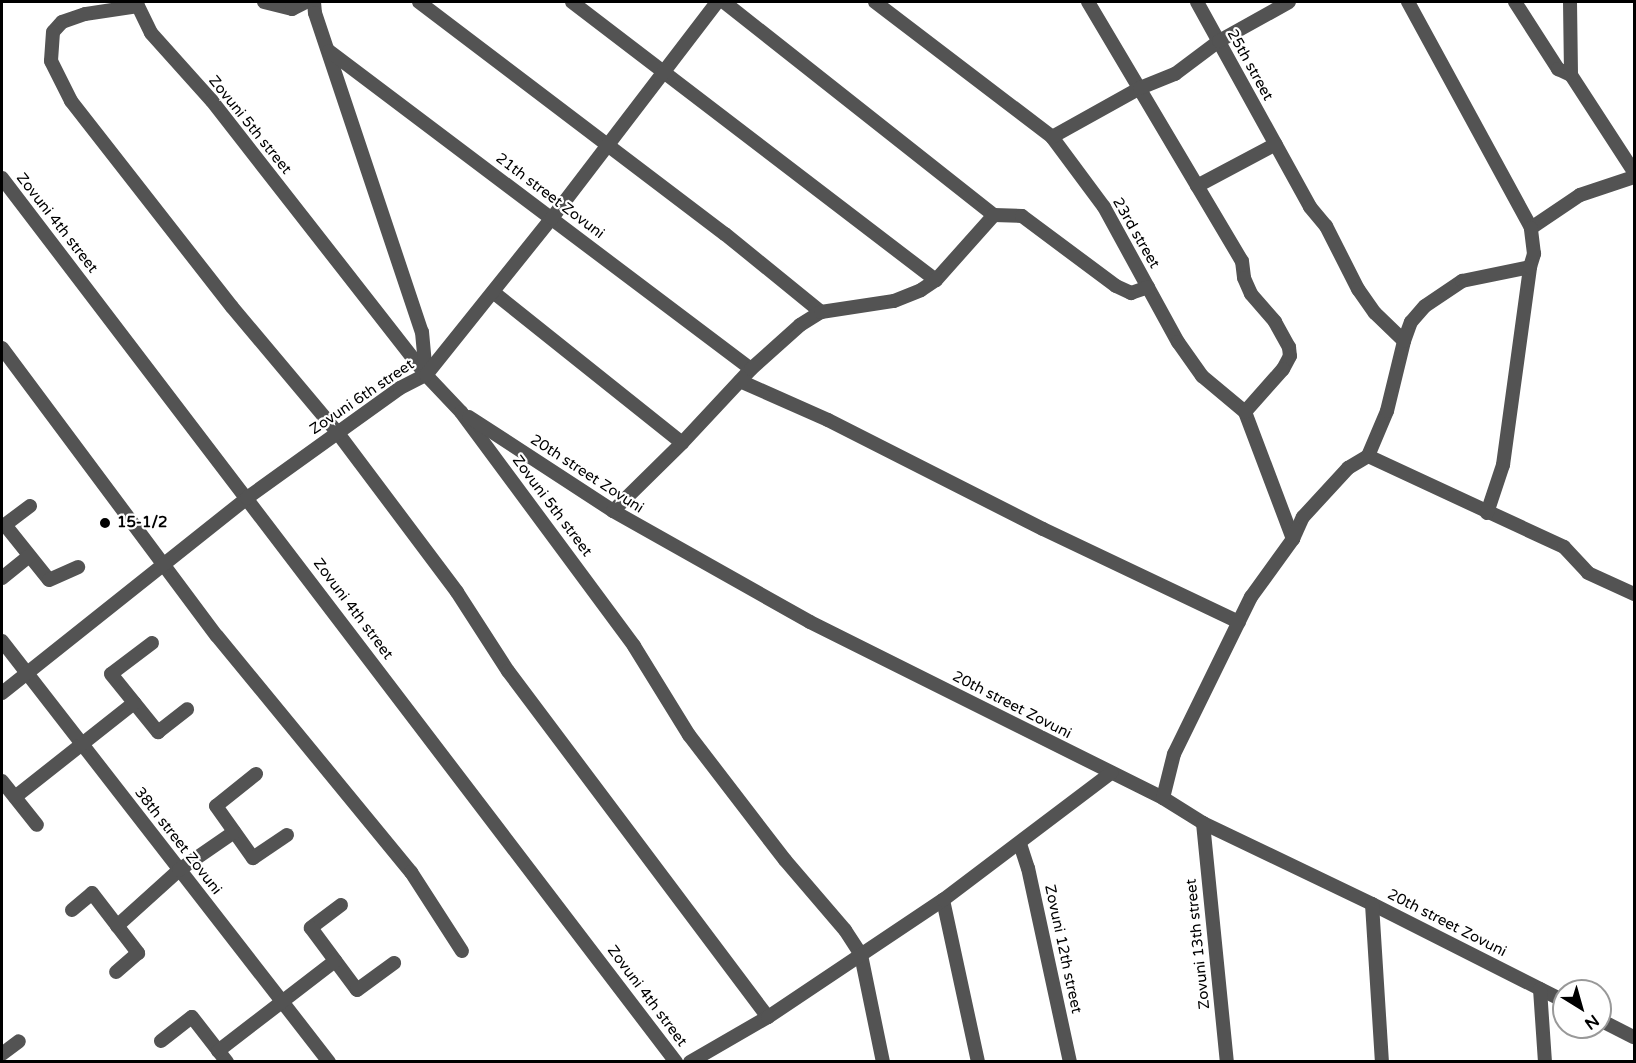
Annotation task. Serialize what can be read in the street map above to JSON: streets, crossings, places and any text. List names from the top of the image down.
{
  "streets": {
    "street": [
      "25th street",
      "Zovuni 5th street",
      "21th street Zovuni",
      "Zovuni 4th street",
      "23rd street",
      "Zovuni 6th street",
      "20th street Zovuni",
      "38th street Zovuni",
      "Zovuni 13th street",
      "Zovuni 12th street"
    ]
  },
  "crossings": [
    ["Zovuni 5th street", "Zovuni 6th street"],
    ["Zovuni 5th street", "20th street Zovuni"],
    ["21th street Zovuni", "Zovuni 6th street"],
    ["Zovuni 4th street", "Zovuni 6th street"],
    ["Zovuni 6th street", "38th street Zovuni"],
    ["20th street Zovuni", "Zovuni 13th street"]
  ],
  "places": ["15-1/2"],
  "north": "bottom right"
}
